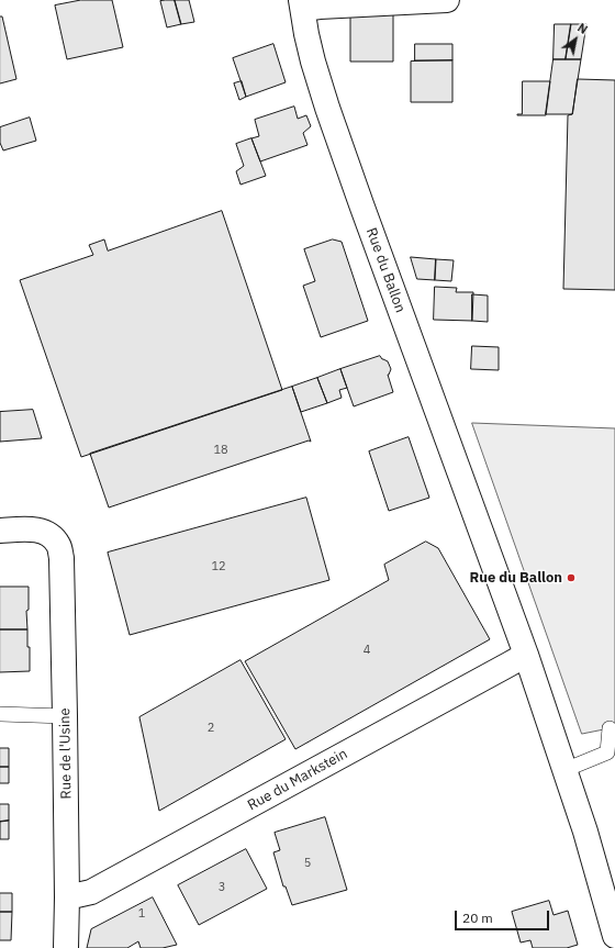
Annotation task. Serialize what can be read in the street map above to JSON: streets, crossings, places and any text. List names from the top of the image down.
{
  "streets": {
    "street": ["Rue du Ballon", "Rue de l'Usine", "Rue du Markstein"]
  },
  "crossings": [
    ["Rue du Ballon", "Rue du Markstein"],
    ["Rue de l'Usine", "Rue du Markstein"]
  ],
  "places": ["Rue du Ballon"],
  "house_numbers": [
    "18",
    "12",
    "4",
    "2",
    "5",
    "3",
    "1"
  ],
  "scale_bar": "20 m",
  "north": "top right"
}
